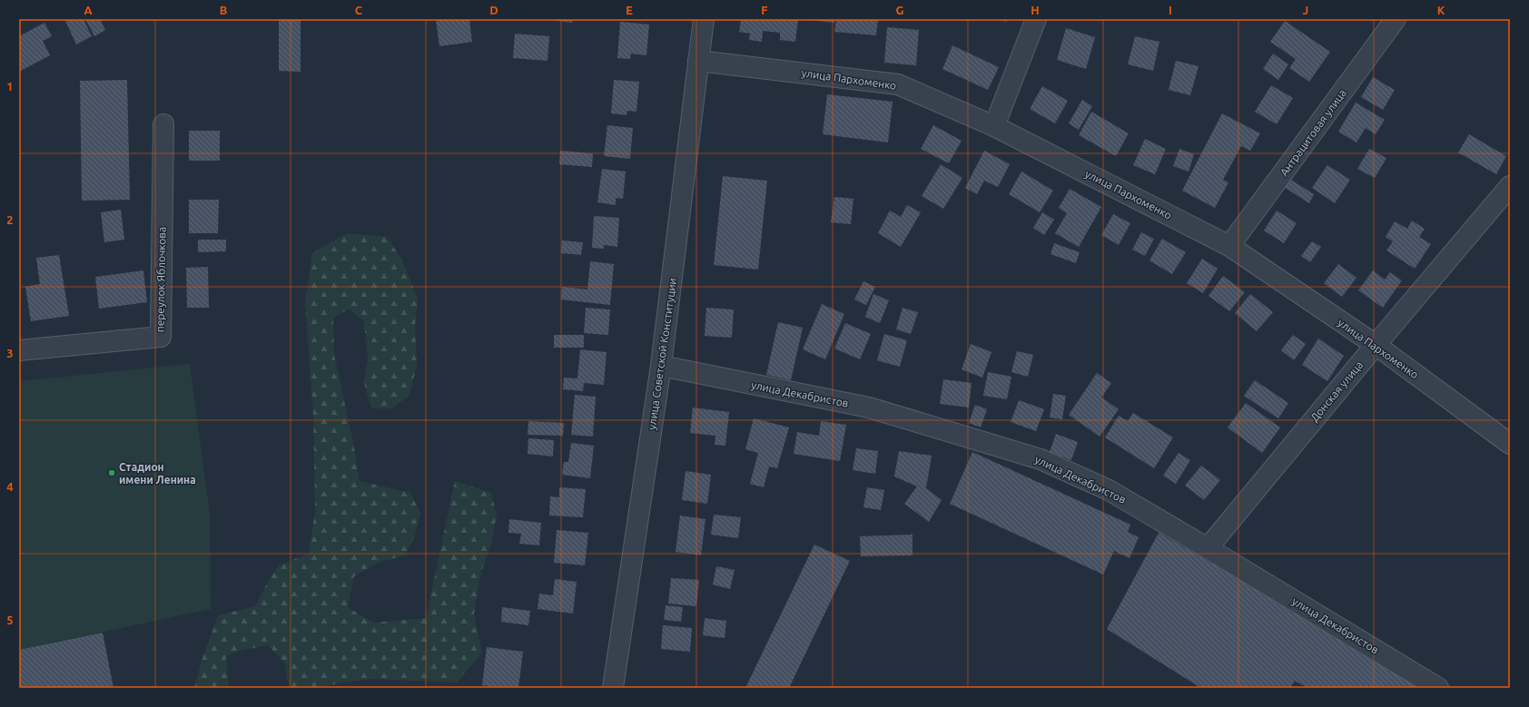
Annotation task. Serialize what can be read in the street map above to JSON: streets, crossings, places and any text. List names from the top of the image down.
{
  "streets": {
    "street": [
      "улица Пархоменко",
      "Антрацитовая улица",
      "переулок Яблочкова",
      "улица Советской Конституции",
      "Донская улица",
      "улица Декабристов"
    ]
  },
  "crossings": [
    ["улица Пархоменко", "Антрацитовая улица"],
    ["улица Пархоменко", "улица Советской Конституции"],
    ["улица Пархоменко", "Донская улица"],
    ["улица Советской Конституции", "улица Декабристов"],
    ["Донская улица", "улица Декабристов"]
  ],
  "places": ["Стадион имени Ленина"],
  "grid": {
    "columns": [
      "A",
      "B",
      "C",
      "D",
      "E",
      "F",
      "G",
      "H",
      "I",
      "J",
      "K"
    ],
    "rows": [
      "1",
      "2",
      "3",
      "4",
      "5"
    ]
  }
}
